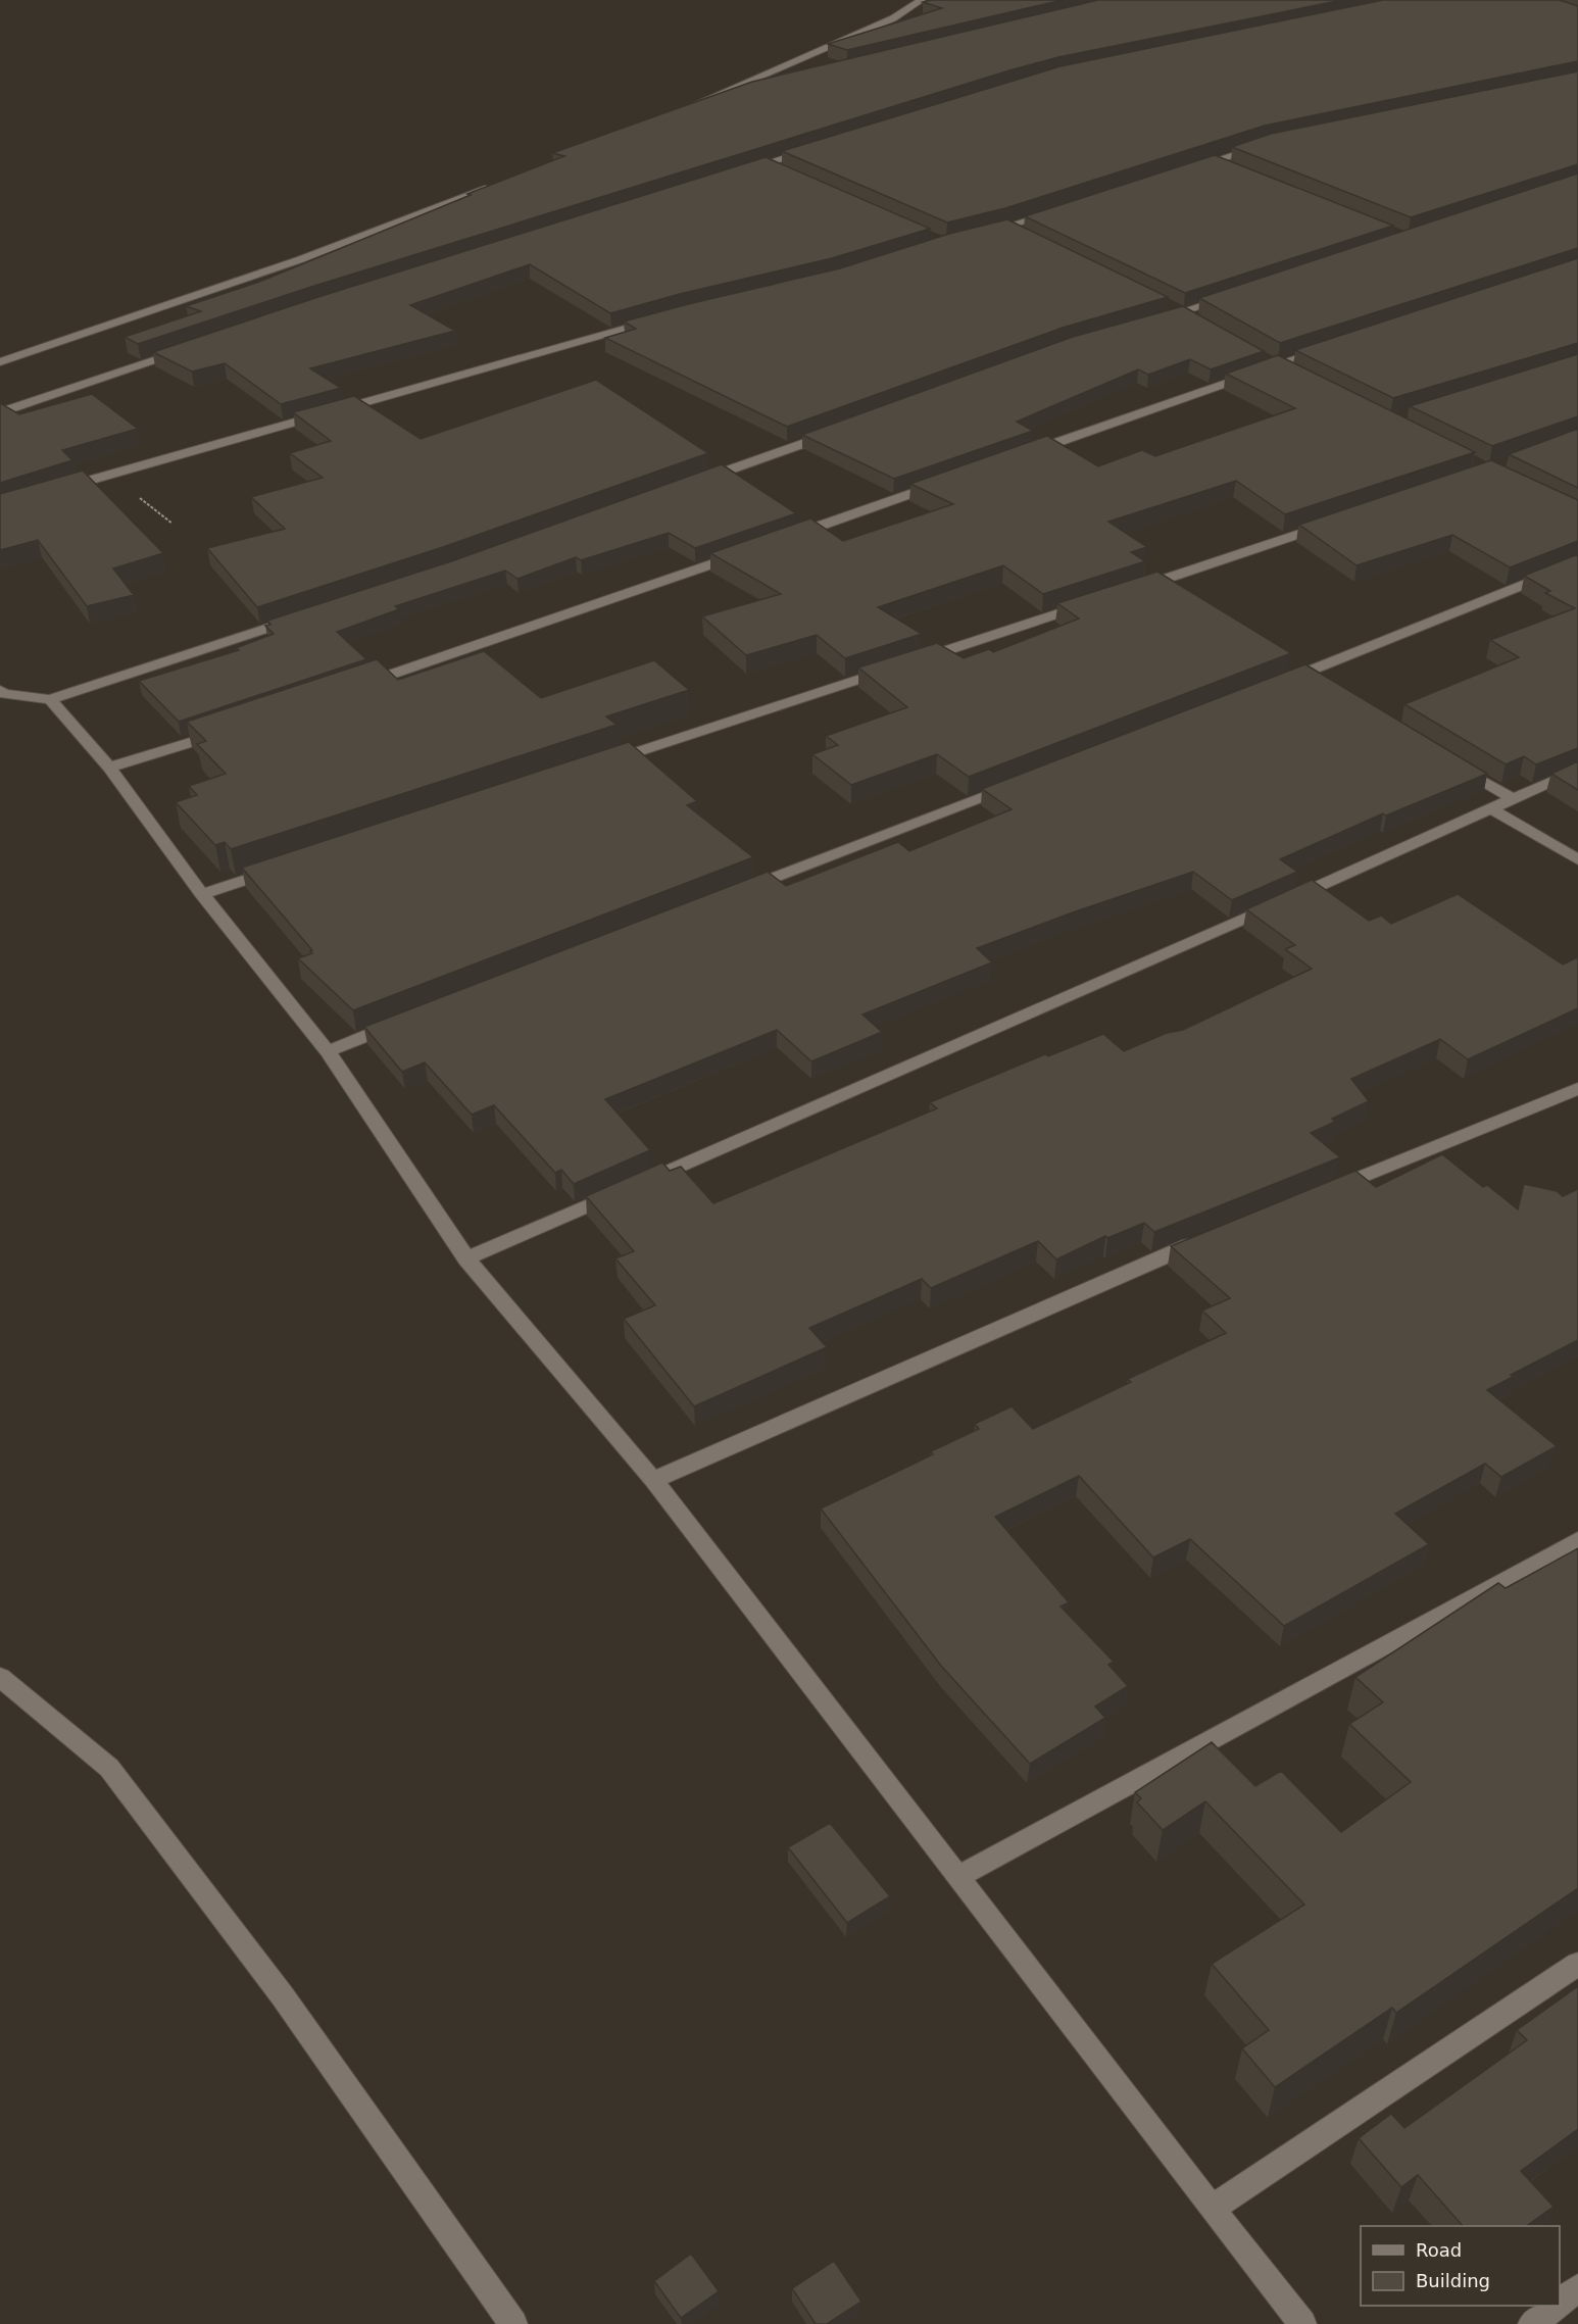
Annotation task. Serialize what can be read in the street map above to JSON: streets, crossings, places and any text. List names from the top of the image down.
{
  "legend": ["Road", "Building"]
}
